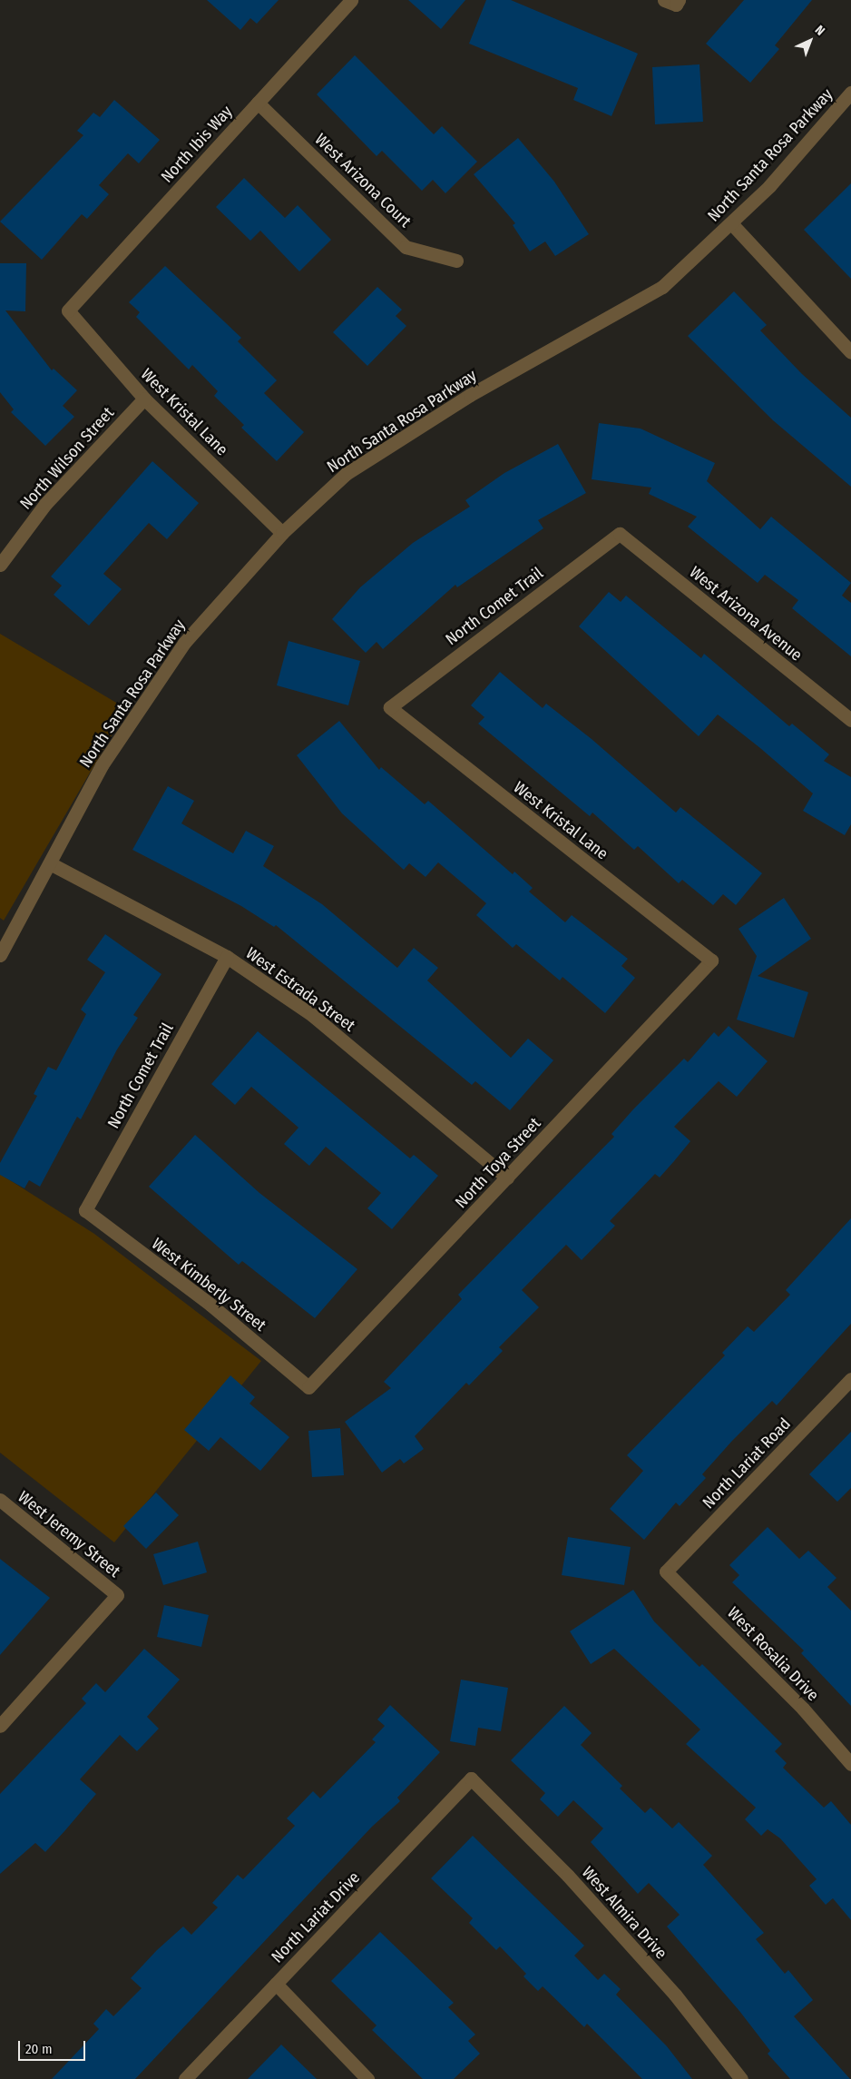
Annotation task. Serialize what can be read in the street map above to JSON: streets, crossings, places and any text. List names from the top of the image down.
{
  "streets": {
    "street": [
      "North Ibis Way",
      "North Santa Rosa Parkway",
      "West Arizona Court",
      "West Kristal Lane",
      "North Wilson Street",
      "North Comet Trail",
      "West Arizona Avenue",
      "West Estrada Street",
      "North Toya Street",
      "West Kimberly Street",
      "North Lariat Road",
      "West Jeremy Street",
      "West Rosalia Drive",
      "West Almira Drive",
      "North Lariat Drive"
    ]
  },
  "crossings": [
    ["North Ibis Way", "West Arizona Court"],
    ["North Ibis Way", "West Kristal Lane"],
    ["North Santa Rosa Parkway", "West Kristal Lane"],
    ["North Santa Rosa Parkway", "West Estrada Street"],
    ["West Kristal Lane", "North Wilson Street"],
    ["West Kristal Lane", "North Comet Trail"],
    ["West Kristal Lane", "North Toya Street"],
    ["North Comet Trail", "West Arizona Avenue"],
    ["North Comet Trail", "West Estrada Street"],
    ["North Comet Trail", "West Kimberly Street"],
    ["West Estrada Street", "North Toya Street"],
    ["North Toya Street", "West Kimberly Street"],
    ["North Lariat Road", "West Rosalia Drive"],
    ["West Almira Drive", "North Lariat Drive"]
  ],
  "scale_bar": "20 m",
  "north": "top right"
}
